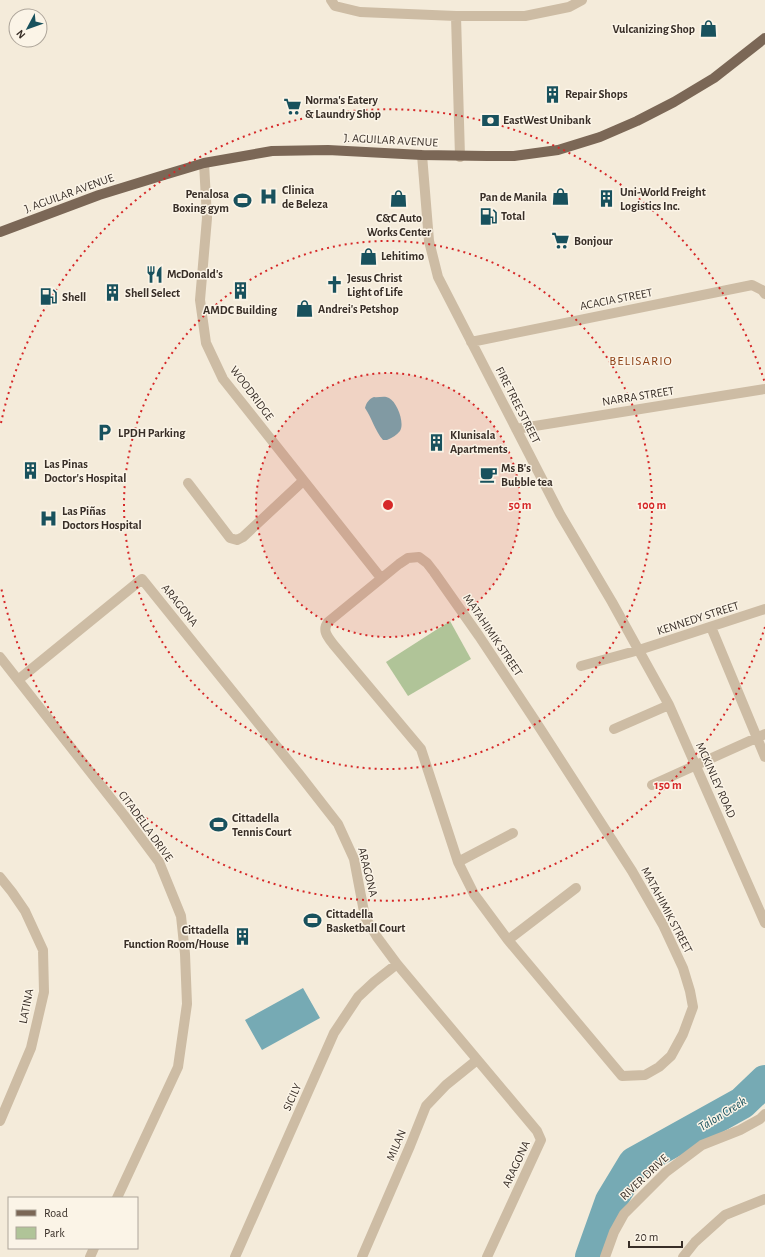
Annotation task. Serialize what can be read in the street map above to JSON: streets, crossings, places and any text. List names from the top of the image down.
{
  "streets": {
    "main road": ["J. AGUILAR AVENUE"],
    "street": [
      "ACACIA STREET",
      "WOODRIDGE",
      "NARRA STREET",
      "FIRE TREE STREET",
      "ARAGONA",
      "KENNEDY STREET",
      "MATAHIMIK STREET",
      "MCKINLEY ROAD",
      "CITADELLA DRIVE",
      "LATINA",
      "SICILY",
      "MILAN",
      "RIVER DRIVE"
    ]
  },
  "crossings": [
    ["J. AGUILAR AVENUE", "WOODRIDGE"],
    ["J. AGUILAR AVENUE", "FIRE TREE STREET"],
    ["ACACIA STREET", "FIRE TREE STREET"],
    ["WOODRIDGE", "MATAHIMIK STREET"],
    ["NARRA STREET", "FIRE TREE STREET"],
    ["FIRE TREE STREET", "KENNEDY STREET"],
    ["FIRE TREE STREET", "MCKINLEY ROAD"],
    ["ARAGONA", "CITADELLA DRIVE"],
    ["ARAGONA", "SICILY"],
    ["ARAGONA", "MILAN"],
    ["KENNEDY STREET", "MCKINLEY ROAD"]
  ],
  "districts": ["BELISARIO"],
  "water": ["Talon Creek"],
  "places": {
    "shop": [
      "Vulcanizing Shop",
      "Pan de Manila",
      "C&C Auto Works Center",
      "Lehitimo",
      "Andrei's Petshop"
    ],
    "building": [
      "Repair Shops",
      "Uni-World Freight Logistics Inc.",
      "AMDC Building",
      "Shell Select",
      "KIunisala Apartments",
      "Las Pinas Doctor's Hospital",
      "Cittadella Function Room/House"
    ],
    "supermarket": ["Norma's Eatery & Laundry Shop", "Bonjour"],
    "bank": ["EastWest Unibank"],
    "hospital": ["Clinica de Beleza", "Las Piñas Doctors Hospital"],
    "sports": ["Penalosa Boxing gym", "Cittadella Tennis Court", "Cittadella Basketball Court"],
    "fuel station": ["Total", "Shell"],
    "restaurant": ["McDonald's"],
    "church": ["Jesus Christ Light of Life"],
    "parking": ["LPDH Parking"],
    "cafe": ["Ms B's Bubble tea"]
  },
  "legend": ["Road", "Park"],
  "scale_bar": "20 m",
  "north": "bottom left",
  "rings": ["50 m", "100 m", "150 m"]
}
